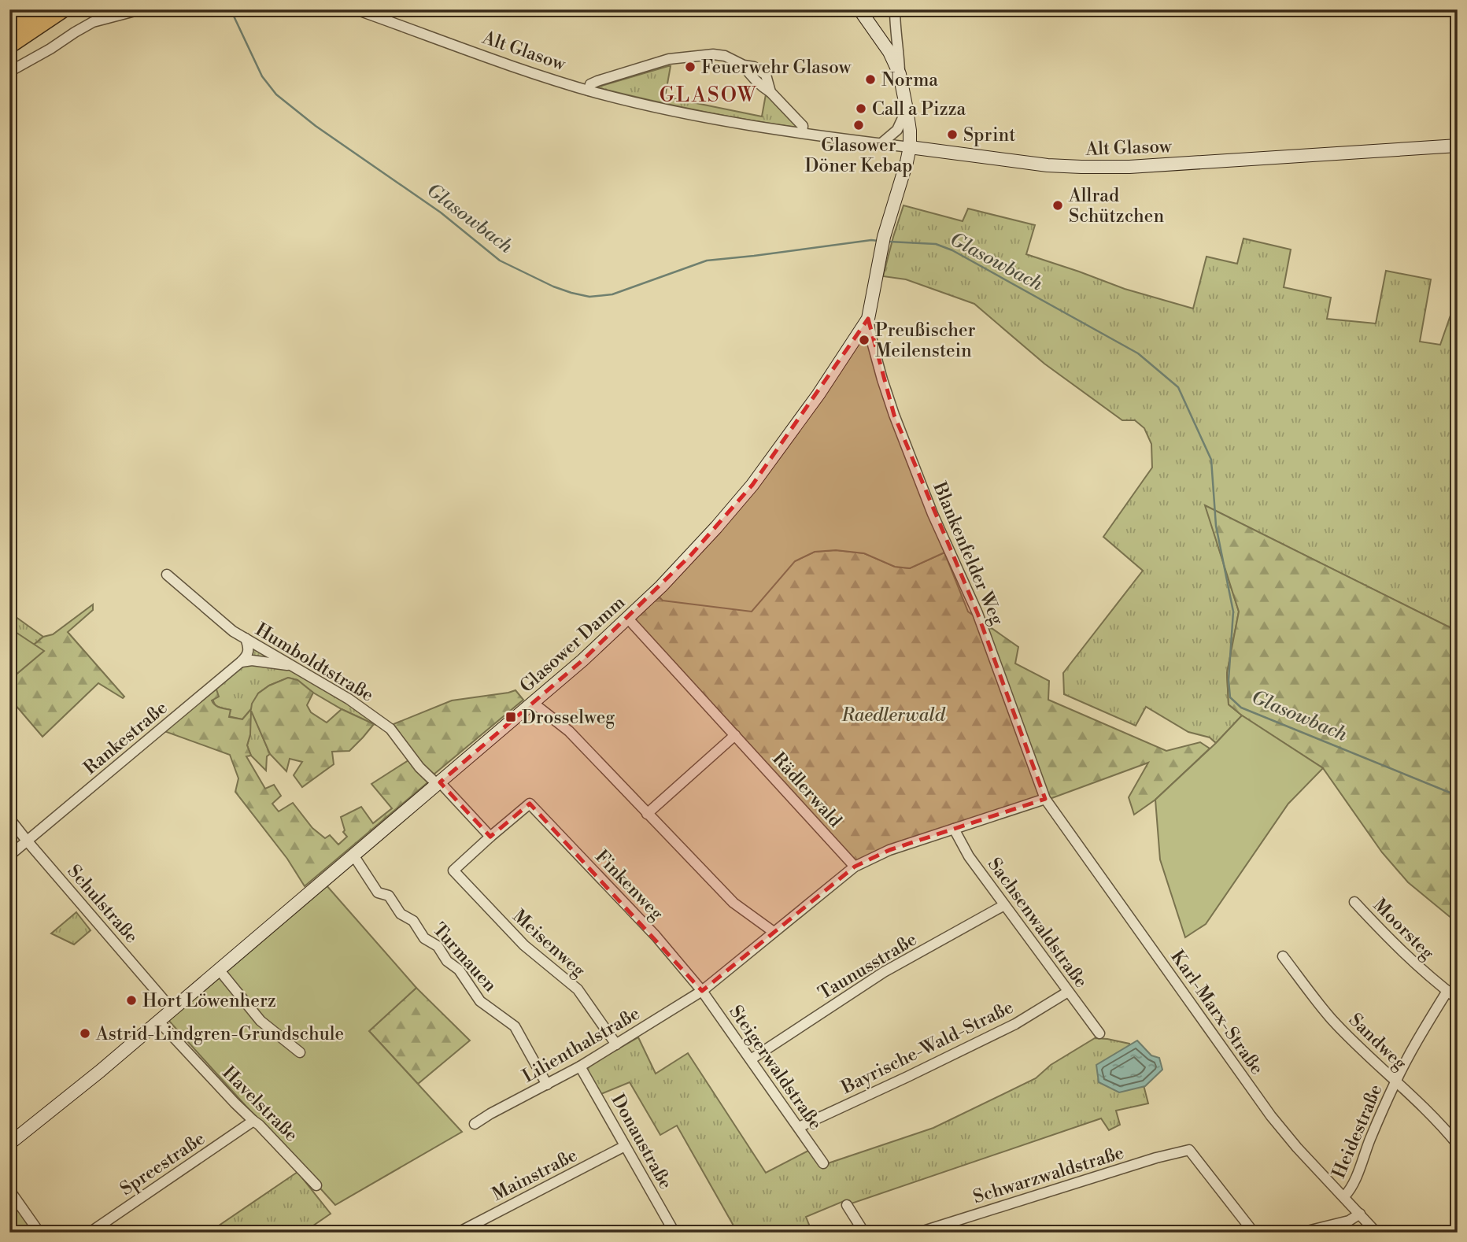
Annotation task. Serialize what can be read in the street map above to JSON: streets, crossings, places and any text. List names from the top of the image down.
{
  "streets": {
    "street": [
      "Alt Glasow",
      "Blankenfelder Weg",
      "Glasower Damm",
      "Humboldtstraße",
      "Rankestraße",
      "Rädlerwald",
      "Finkenweg",
      "Schulstraße",
      "Sachsenwaldstraße",
      "Moorsteg",
      "Meisenweg",
      "Turmauen",
      "Taunusstraße",
      "Karl-Marx-Straße",
      "Sandweg",
      "Lilienthalstraße",
      "Bayrische-Wald-Straße",
      "Steigerwaldstraße",
      "Havelstraße",
      "Heidestraße",
      "Donaustraße",
      "Spreestraße",
      "Mainstraße",
      "Schwarzwaldstraße"
    ]
  },
  "crossings": [
    ["Alt Glasow", "Glasower Damm"],
    ["Blankenfelder Weg", "Glasower Damm"],
    ["Blankenfelder Weg", "Karl-Marx-Straße"],
    ["Blankenfelder Weg", "Lilienthalstraße"],
    ["Glasower Damm", "Humboldtstraße"],
    ["Glasower Damm", "Rädlerwald"],
    ["Glasower Damm", "Schulstraße"],
    ["Glasower Damm", "Turmauen"],
    ["Glasower Damm", "Havelstraße"],
    ["Humboldtstraße", "Finkenweg"],
    ["Humboldtstraße", "Meisenweg"],
    ["Rankestraße", "Schulstraße"],
    ["Rädlerwald", "Lilienthalstraße"],
    ["Finkenweg", "Meisenweg"],
    ["Finkenweg", "Lilienthalstraße"],
    ["Finkenweg", "Steigerwaldstraße"],
    ["Sachsenwaldstraße", "Taunusstraße"],
    ["Sachsenwaldstraße", "Lilienthalstraße"],
    ["Sachsenwaldstraße", "Bayrische-Wald-Straße"],
    ["Moorsteg", "Heidestraße"],
    ["Meisenweg", "Lilienthalstraße"],
    ["Turmauen", "Lilienthalstraße"],
    ["Taunusstraße", "Steigerwaldstraße"],
    ["Karl-Marx-Straße", "Lilienthalstraße"],
    ["Karl-Marx-Straße", "Heidestraße"],
    ["Sandweg", "Heidestraße"],
    ["Lilienthalstraße", "Steigerwaldstraße"],
    ["Lilienthalstraße", "Donaustraße"],
    ["Bayrische-Wald-Straße", "Steigerwaldstraße"],
    ["Havelstraße", "Spreestraße"],
    ["Donaustraße", "Mainstraße"]
  ],
  "districts": ["GLASOW"],
  "water": ["Glasowbach"],
  "parks": ["Raedlerwald"],
  "places": {
    "other": [
      "Feuerwehr Glasow",
      "Norma",
      "Call a Pizza",
      "Glasower Döner Kebap",
      "Sprint",
      "Allrad Schützchen",
      "Preußischer Meilenstein",
      "Hort Löwenherz",
      "Astrid-Lindgren-Grundschule"
    ],
    "transit": ["Drosselweg"]
  }
}
